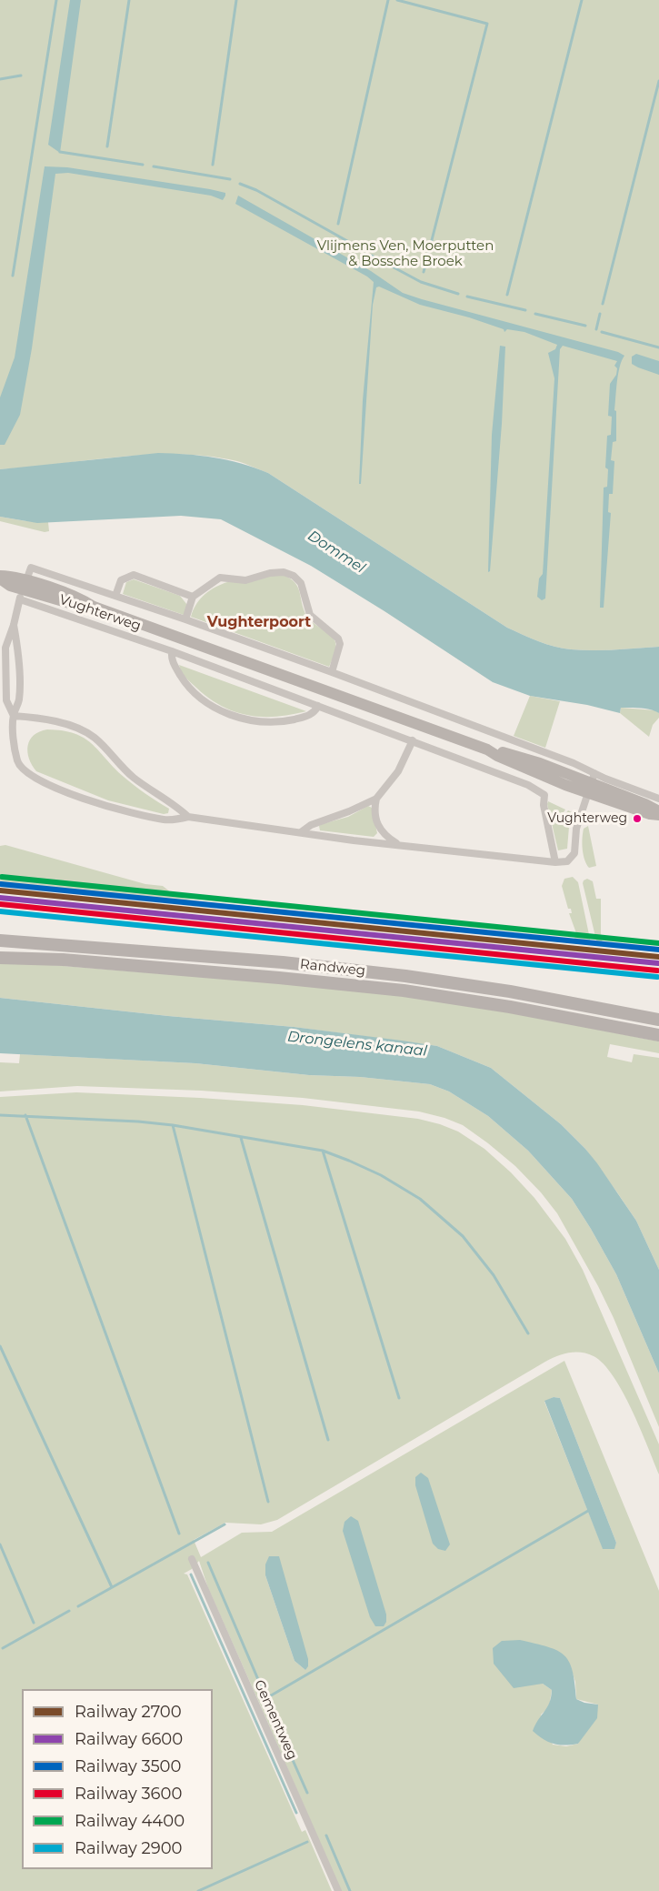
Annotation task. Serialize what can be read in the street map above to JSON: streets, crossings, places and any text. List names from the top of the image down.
{
  "streets": {
    "main road": ["Vughterweg", "Randweg"],
    "street": ["Gementweg"]
  },
  "districts": ["Vughterpoort"],
  "water": ["Dommel", "Drongelens kanaal"],
  "parks": ["Vlijmens Ven, Moerputten & Bossche Broek"],
  "places": ["Vughterweg"],
  "lines": [
    "rail line 4400",
    "rail line 3500",
    "rail line 2700",
    "rail line 6600",
    "rail line 3600",
    "rail line 2900"
  ],
  "legend": [
    "Railway 2700",
    "Railway 6600",
    "Railway 3500",
    "Railway 3600",
    "Railway 4400",
    "Railway 2900"
  ]
}
